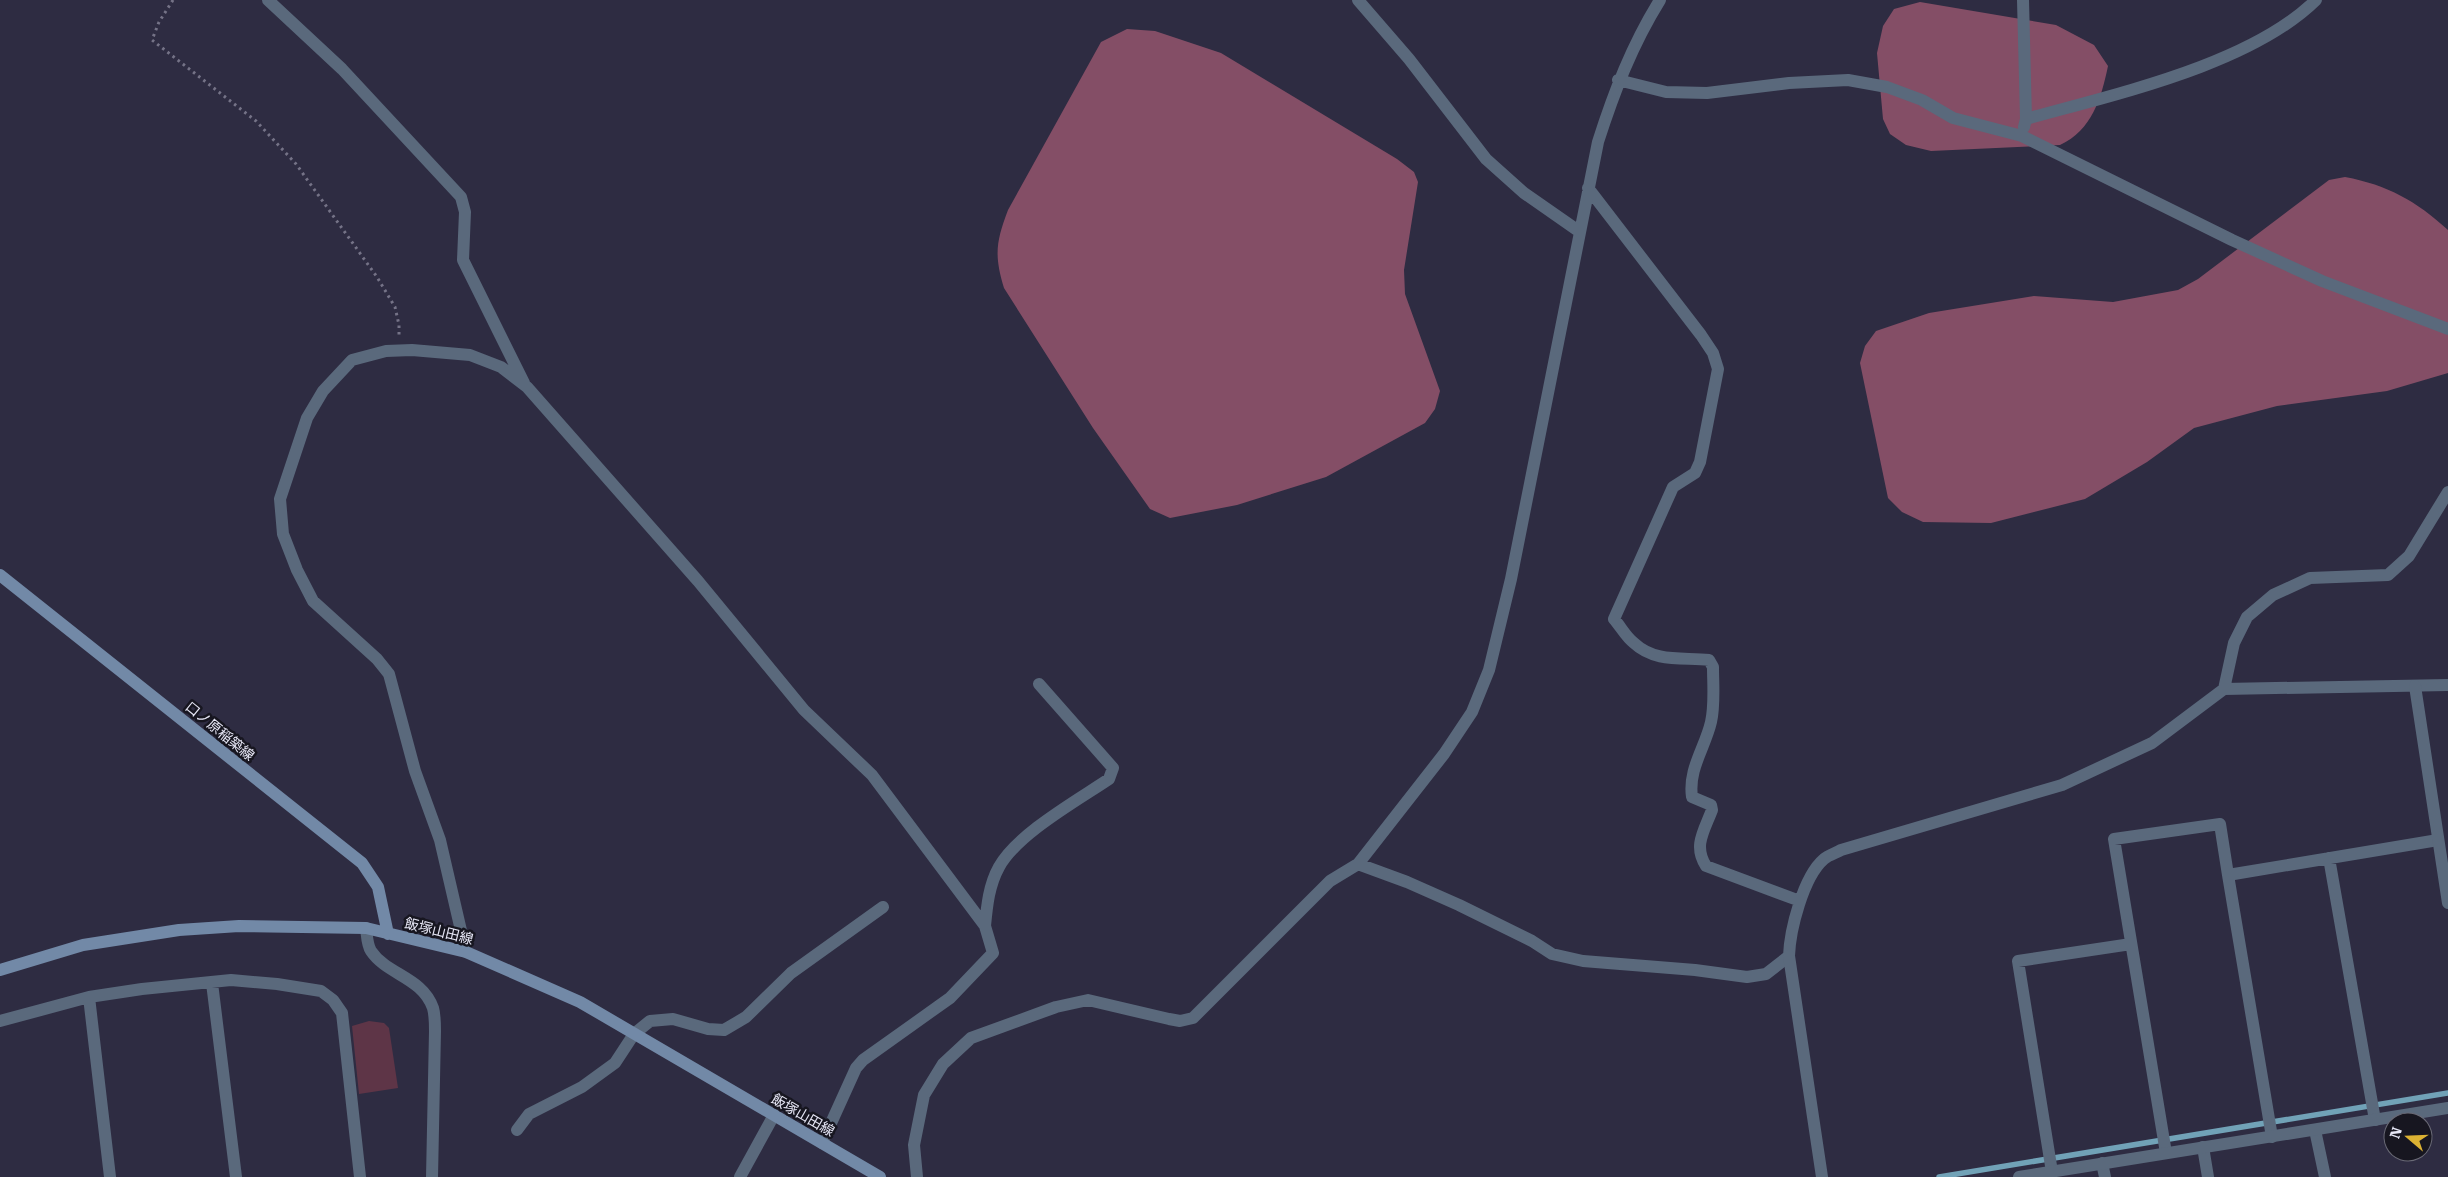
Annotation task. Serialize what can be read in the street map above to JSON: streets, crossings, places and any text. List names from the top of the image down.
{
  "streets": {
    "main road": ["口ノ原稲築線", "飯塚山田線"]
  },
  "crossings": [
    ["口ノ原稲築線", "飯塚山田線"]
  ],
  "north": "left"
}
